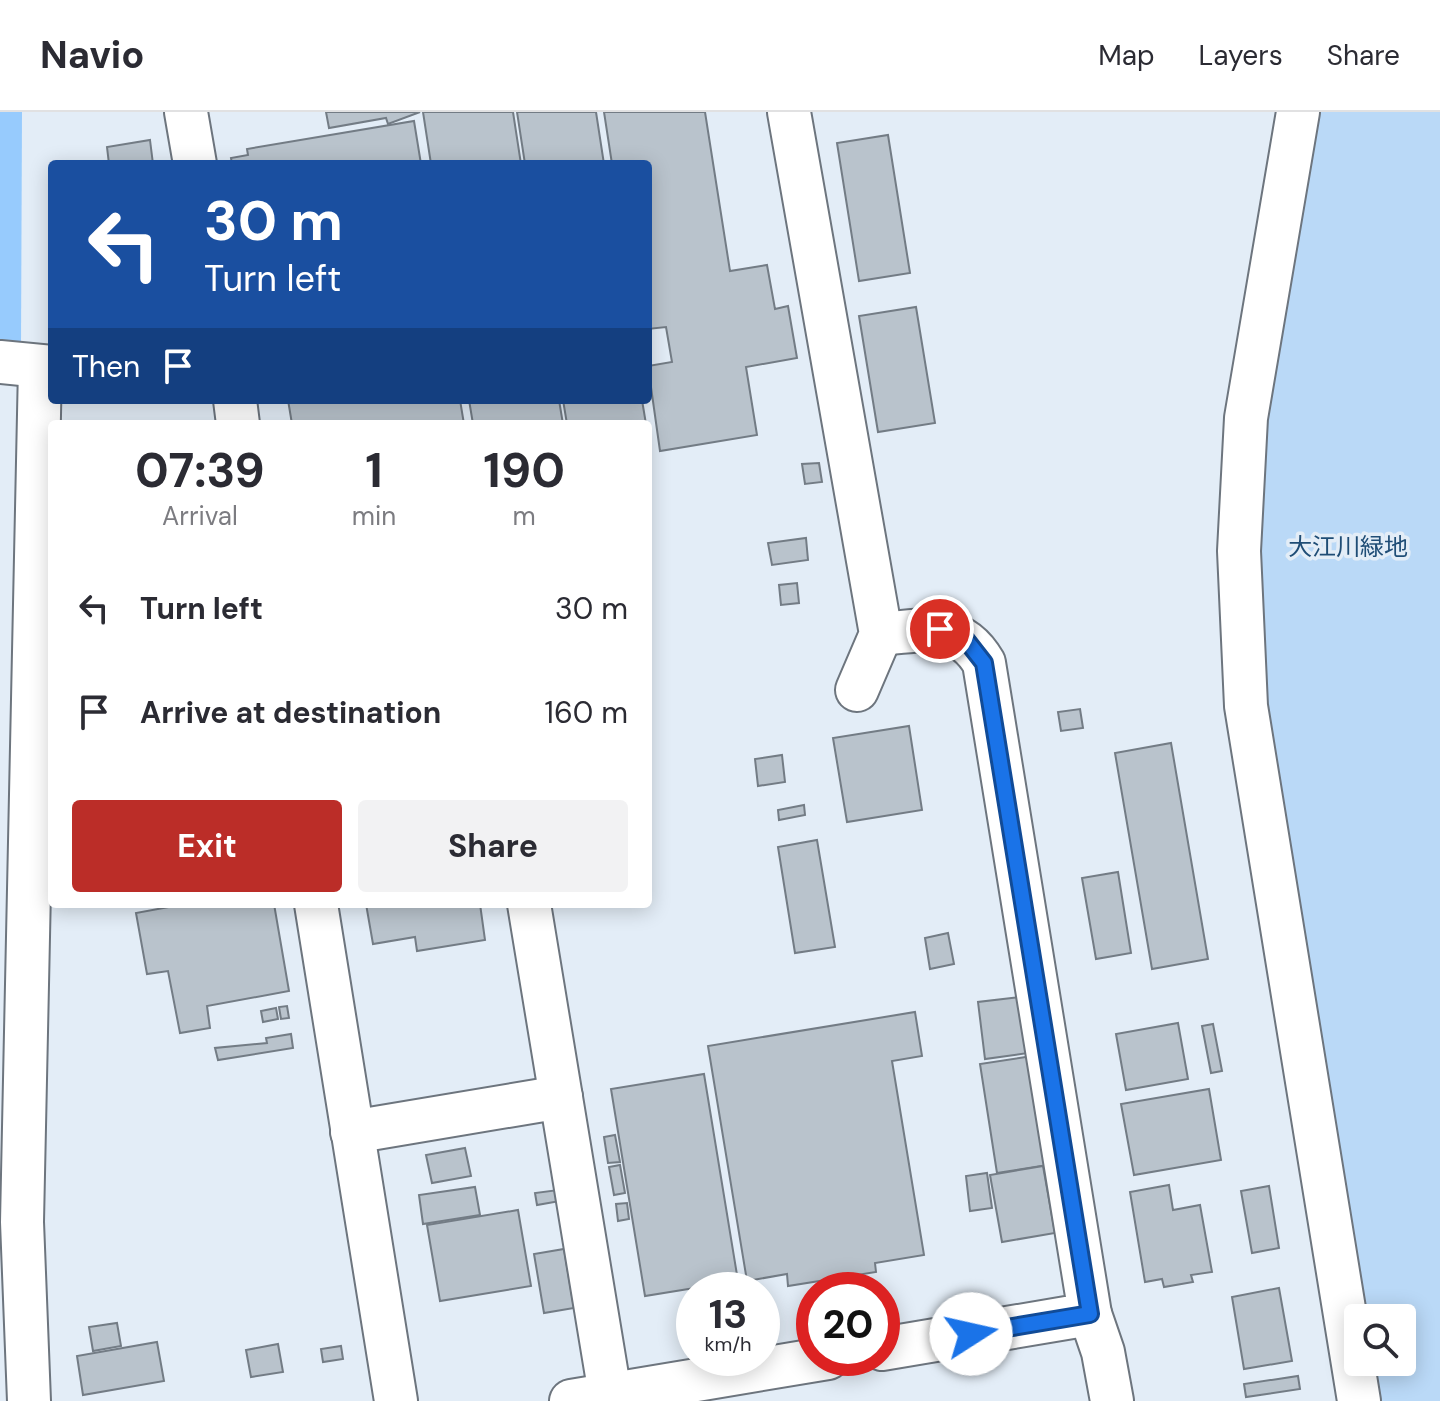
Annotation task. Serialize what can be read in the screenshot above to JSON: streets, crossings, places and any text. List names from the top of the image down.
{
  "parks": ["大江川緑地"],
  "page": {
    "header": "Navio",
    "nav": ["Map", "Layers", "Share"],
    "turn": ["30 m", "Turn left"],
    "then": "Then",
    "eta": [
      "07:39",
      "Arrival",
      "1",
      "min",
      "190",
      "m"
    ],
    "list": [
      {
        "name": "Turn left",
        "value": "30 m"
      },
      {
        "name": "Arrive at destination",
        "value": "160 m"
      }
    ],
    "buttons": ["Exit", "Share"],
    "speed": "13 km/h",
    "limit": "20"
  }
}
